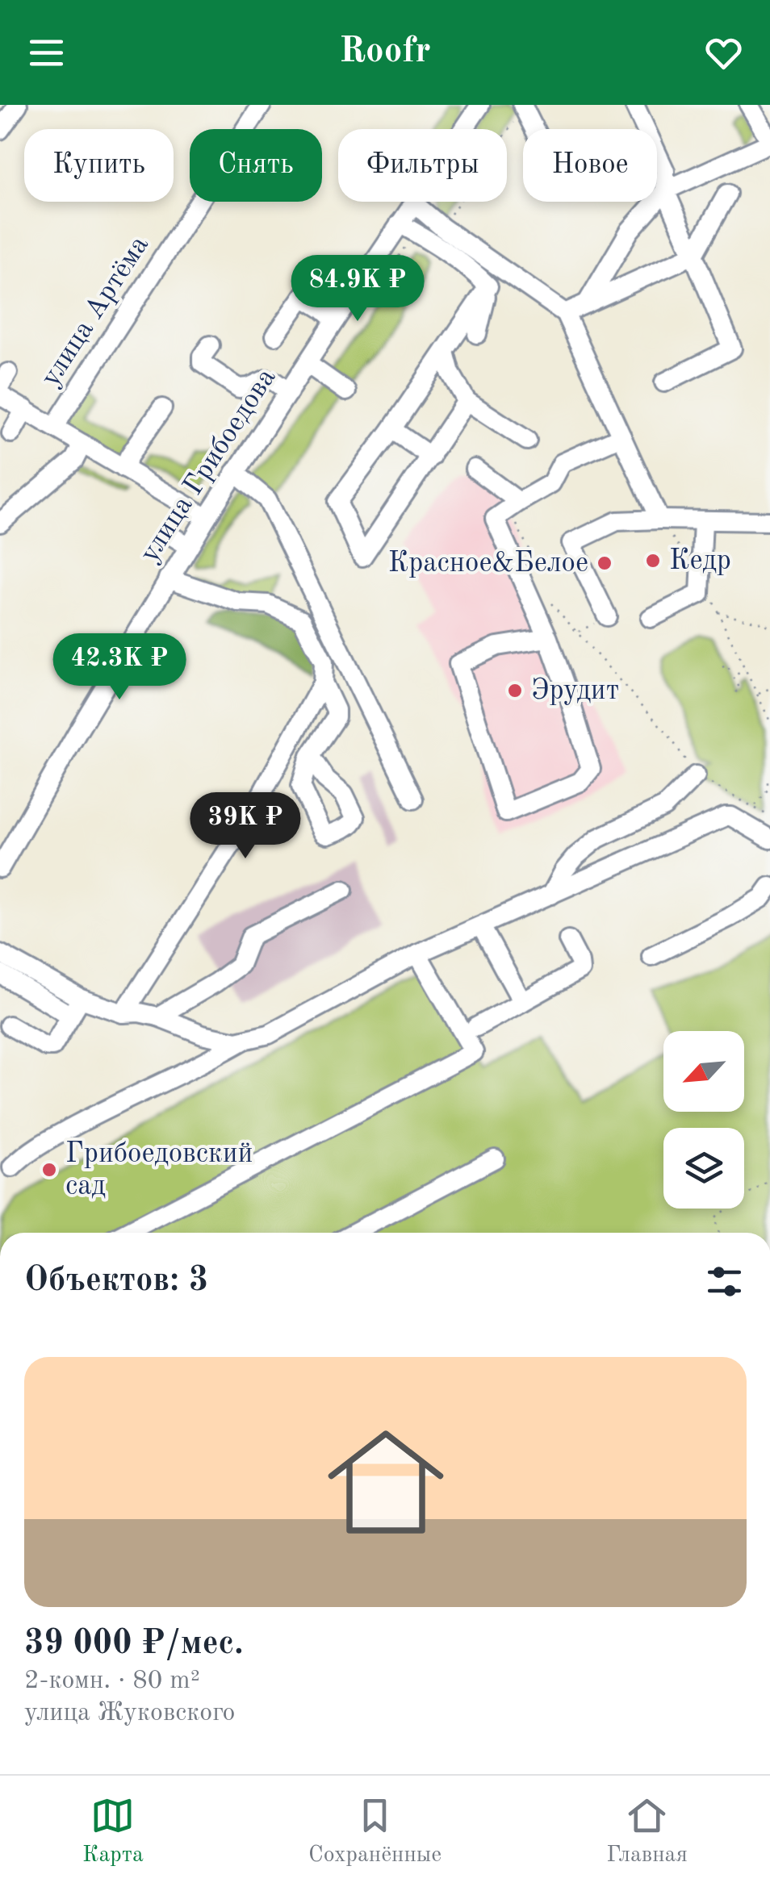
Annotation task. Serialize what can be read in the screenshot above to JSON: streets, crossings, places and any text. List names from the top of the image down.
{
  "streets": {
    "street": ["улица Артёма", "улица Грибоедова"]
  },
  "places": [
    "Кедр",
    "Красное&Белое",
    "Эрудит",
    "Грибоедовский сад"
  ],
  "north": "bottom left",
  "page": {
    "header": "Roofr",
    "chip": [
      "Купить",
      "Снять",
      "Фильтры",
      "Новое"
    ],
    "price": ["84.9K ₽", "42.3K ₽", "39K ₽"],
    "heading": "Объектов: 3",
    "list": [
      {
        "name": "39 000 ₽/мес.",
        "note": "2-комн. · 80 m² · улица Жуковского"
      }
    ],
    "tabs": ["Карта", "Сохранённые", "Главная"]
  }
}
